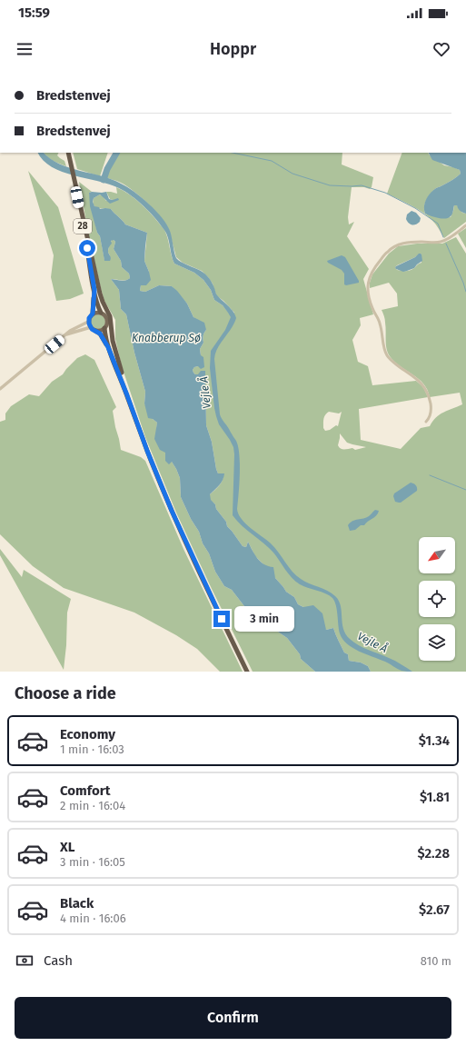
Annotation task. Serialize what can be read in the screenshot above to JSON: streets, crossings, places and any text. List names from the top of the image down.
{
  "streets": {
    "highway": ["28"]
  },
  "water": ["Knabberup Sø", "Vejle Å"],
  "north": "bottom left",
  "page": {
    "status": "15:59",
    "header": "Hoppr",
    "banner": ["Bredstenvej", "Bredstenvej"],
    "bubble": "3 min",
    "heading": "Choose a ride",
    "list": [
      {
        "name": "Economy",
        "note": "1 min · 16:03",
        "value": "$1.34"
      },
      {
        "name": "Comfort",
        "note": "2 min · 16:04",
        "value": "$1.81"
      },
      {
        "name": "XL",
        "note": "3 min · 16:05",
        "value": "$2.28"
      },
      {
        "name": "Black",
        "note": "4 min · 16:06",
        "value": "$2.67"
      }
    ],
    "pay": ["Cash", "810 m"],
    "buttons": "Confirm"
  }
}
